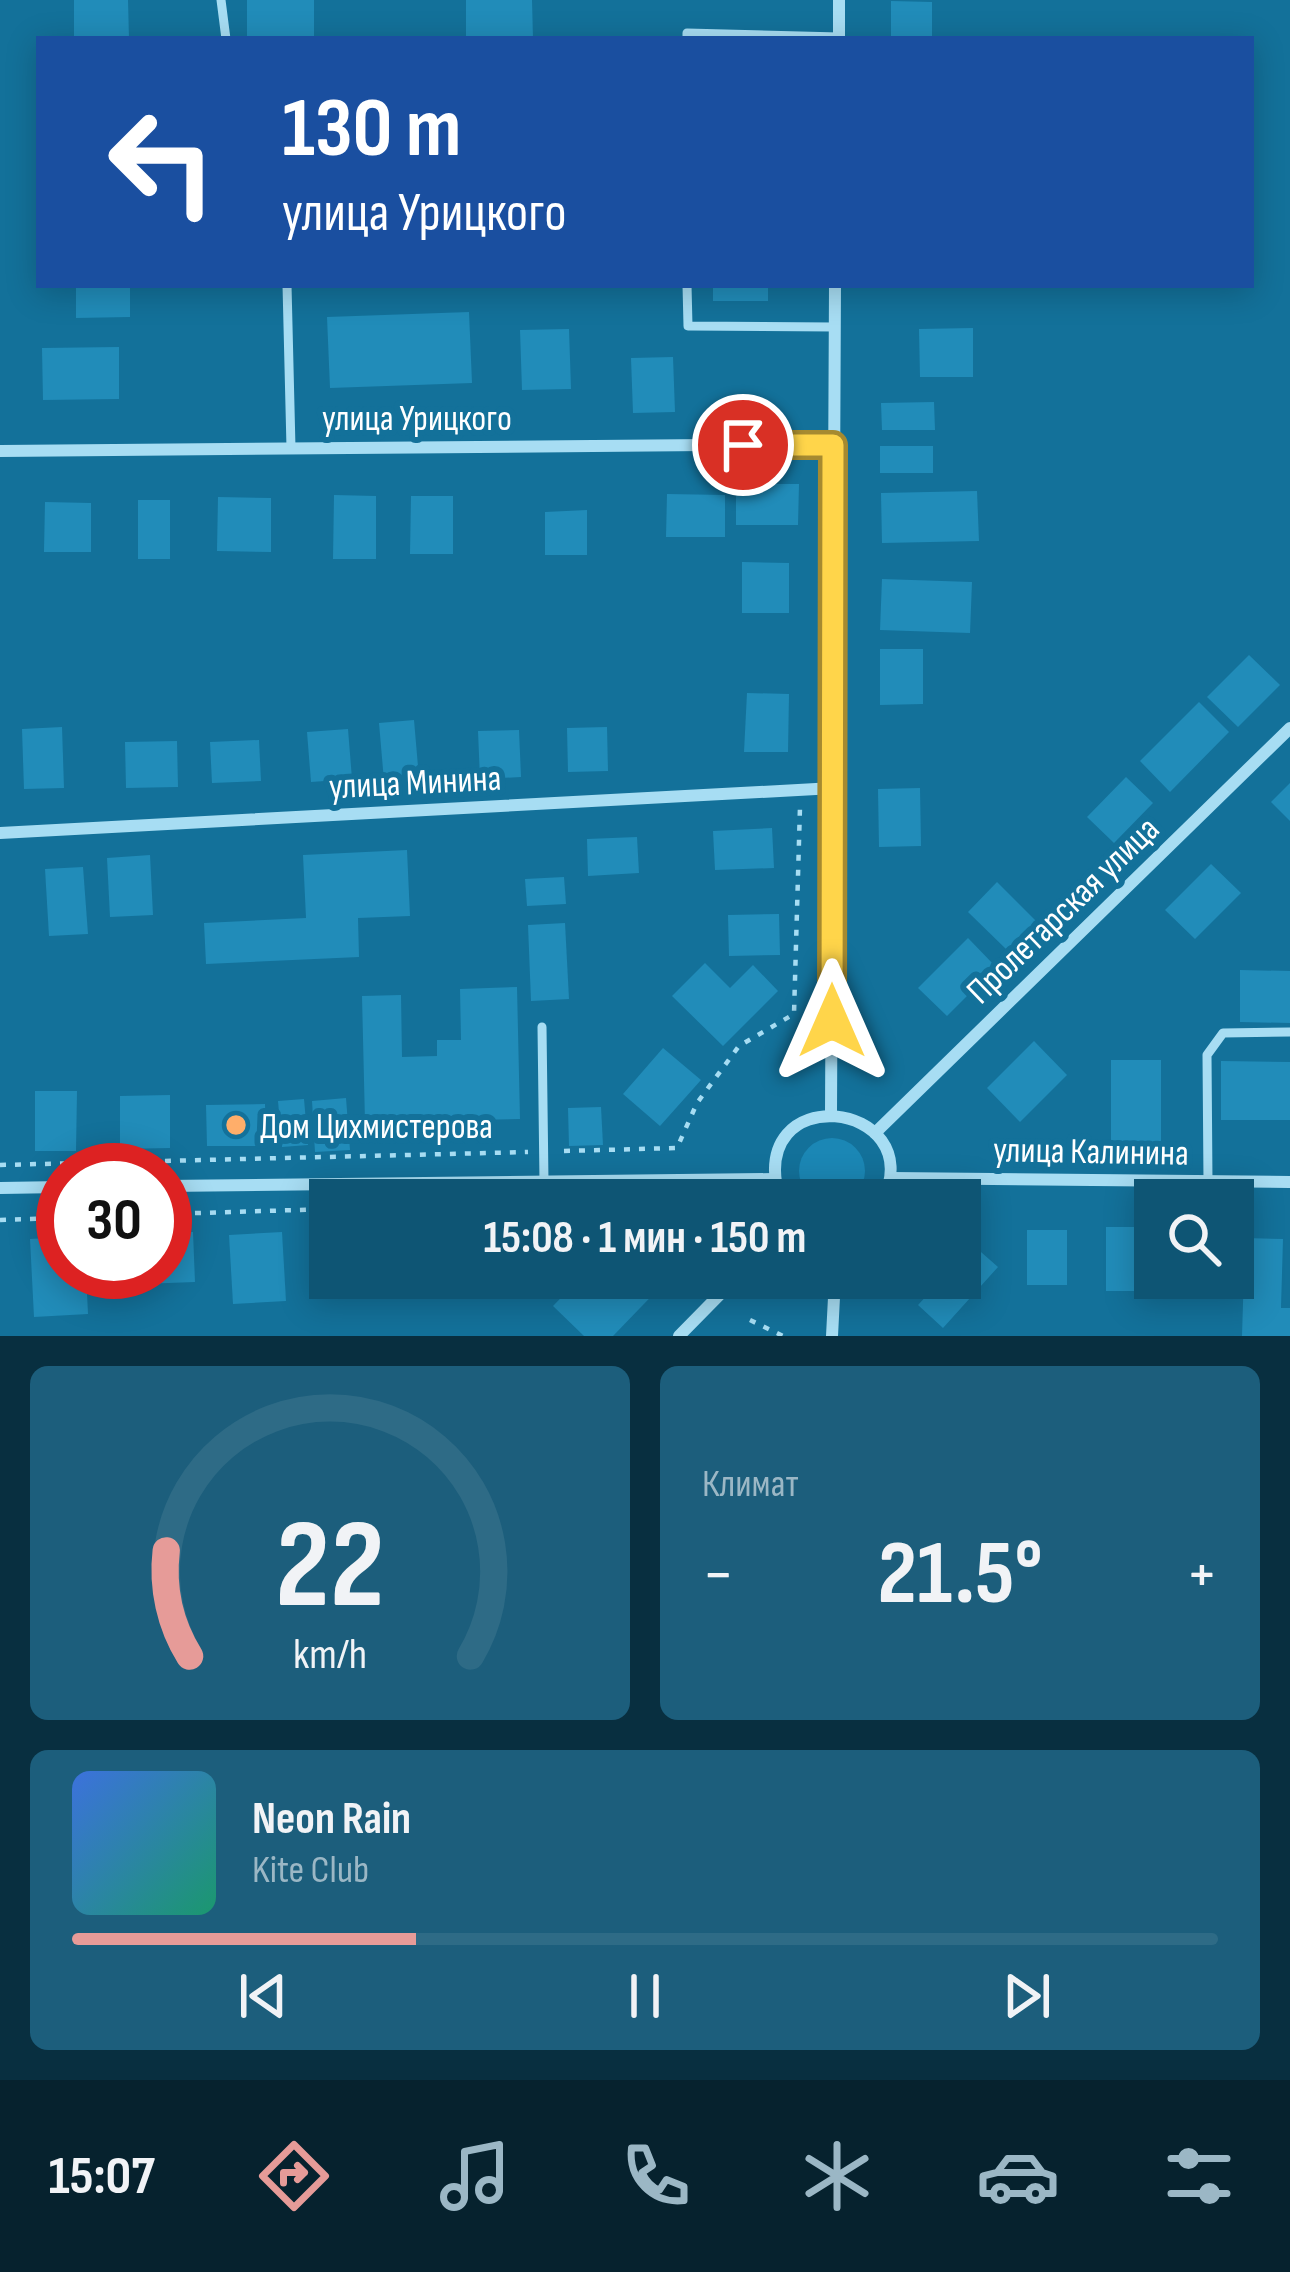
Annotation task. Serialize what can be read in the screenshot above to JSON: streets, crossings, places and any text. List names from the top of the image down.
{
  "streets": {
    "street": [
      "улица Урицкого",
      "улица Минина",
      "Пролетарская улица",
      "улица Калинина"
    ]
  },
  "places": ["Дом Цихмистерова"],
  "page": {
    "turn": ["130 m", "улица Урицкого"],
    "limit": "30",
    "trip": "15:08 · 1 мин · 150 m",
    "tile": "Климат",
    "heat": ["−", "21.5°", "+"],
    "song": ["Neon Rain", "Kite Club"],
    "tabs": "15:07",
    "gauge": ["22", "km/h"]
  }
}
